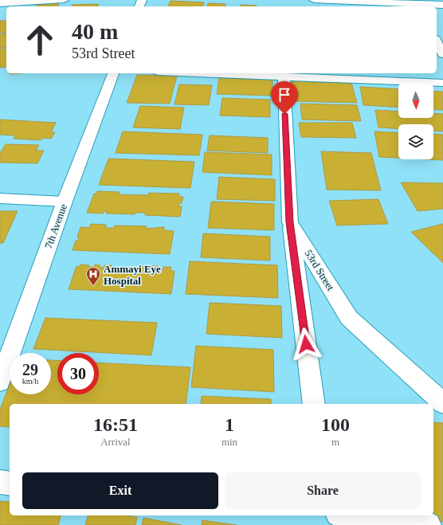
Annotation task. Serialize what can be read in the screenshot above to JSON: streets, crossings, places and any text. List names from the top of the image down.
{
  "streets": {
    "street": ["7th Avenue", "53rd Street"]
  },
  "places": {
    "hospital": ["Ammayi Eye Hospital"]
  },
  "north": "bottom",
  "page": {
    "turn": ["40 m", "53rd Street"],
    "speed": "29 km/h",
    "limit": "30",
    "eta": [
      "16:51",
      "Arrival",
      "1",
      "min",
      "100",
      "m"
    ],
    "buttons": ["Exit", "Share"]
  }
}
